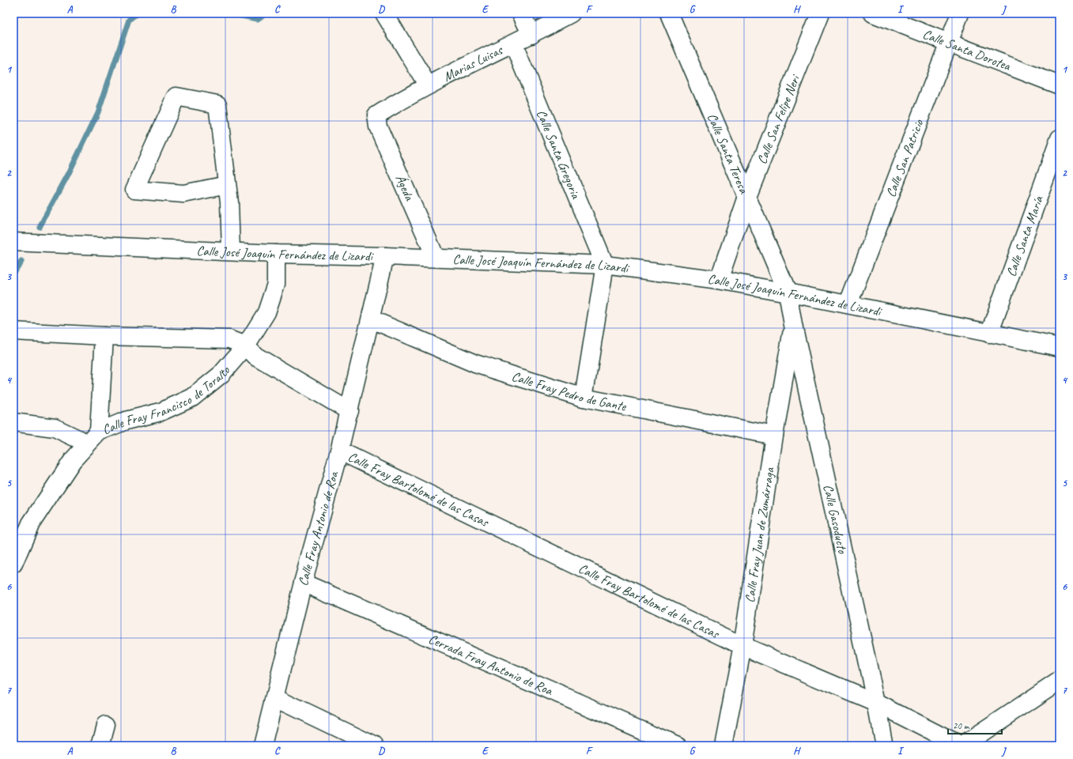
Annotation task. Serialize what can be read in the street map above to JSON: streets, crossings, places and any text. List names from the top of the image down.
{
  "streets": {
    "street": [
      "Calle Santa Dorotea",
      "Marias Luisas",
      "Calle San Felipe Neri",
      "Calle Santa Teresa",
      "Calle Santa Gregoria",
      "Calle San Patricio",
      "Ágeda",
      "Calle Santa María",
      "Calle José Joaquín Fernández de Lizardi",
      "Calle Fray Pedro de Gante",
      "Calle Fray Francisco de Toralto",
      "Calle Fray Bartolomé de las Casas",
      "Calle Gasoducto",
      "Calle Fray Antonio de Roa",
      "Calle Fray Juan de Zumárraga",
      "Cerrada Fray Antonio de Roa"
    ]
  },
  "crossings": [
    ["Calle Santa Dorotea", "Calle San Patricio"],
    ["Marias Luisas", "Calle Santa Gregoria"],
    ["Marias Luisas", "Ágeda"],
    ["Calle San Felipe Neri", "Calle Santa Teresa"],
    ["Calle San Felipe Neri", "Calle José Joaquín Fernández de Lizardi"],
    ["Calle Santa Teresa", "Calle José Joaquín Fernández de Lizardi"],
    ["Calle Santa Teresa", "Calle Gasoducto"],
    ["Calle Santa Gregoria", "Calle José Joaquín Fernández de Lizardi"],
    ["Calle San Patricio", "Calle José Joaquín Fernández de Lizardi"],
    ["Ágeda", "Calle José Joaquín Fernández de Lizardi"],
    ["Calle Santa María", "Calle José Joaquín Fernández de Lizardi"],
    ["Calle José Joaquín Fernández de Lizardi", "Calle Fray Francisco de Toralto"],
    ["Calle José Joaquín Fernández de Lizardi", "Calle Gasoducto"],
    ["Calle José Joaquín Fernández de Lizardi", "Calle Fray Antonio de Roa"],
    ["Calle Fray Pedro de Gante", "Calle Fray Antonio de Roa"],
    ["Calle Fray Pedro de Gante", "Calle Fray Juan de Zumárraga"],
    ["Calle Fray Bartolomé de las Casas", "Calle Gasoducto"],
    ["Calle Fray Bartolomé de las Casas", "Calle Fray Antonio de Roa"],
    ["Calle Fray Bartolomé de las Casas", "Calle Fray Juan de Zumárraga"],
    ["Calle Gasoducto", "Calle Fray Juan de Zumárraga"],
    ["Calle Fray Antonio de Roa", "Cerrada Fray Antonio de Roa"]
  ],
  "scale_bar": "20 m",
  "grid": {
    "columns": [
      "A",
      "B",
      "C",
      "D",
      "E",
      "F",
      "G",
      "H",
      "I",
      "J"
    ],
    "rows": [
      "1",
      "2",
      "3",
      "4",
      "5",
      "6",
      "7"
    ]
  }
}
